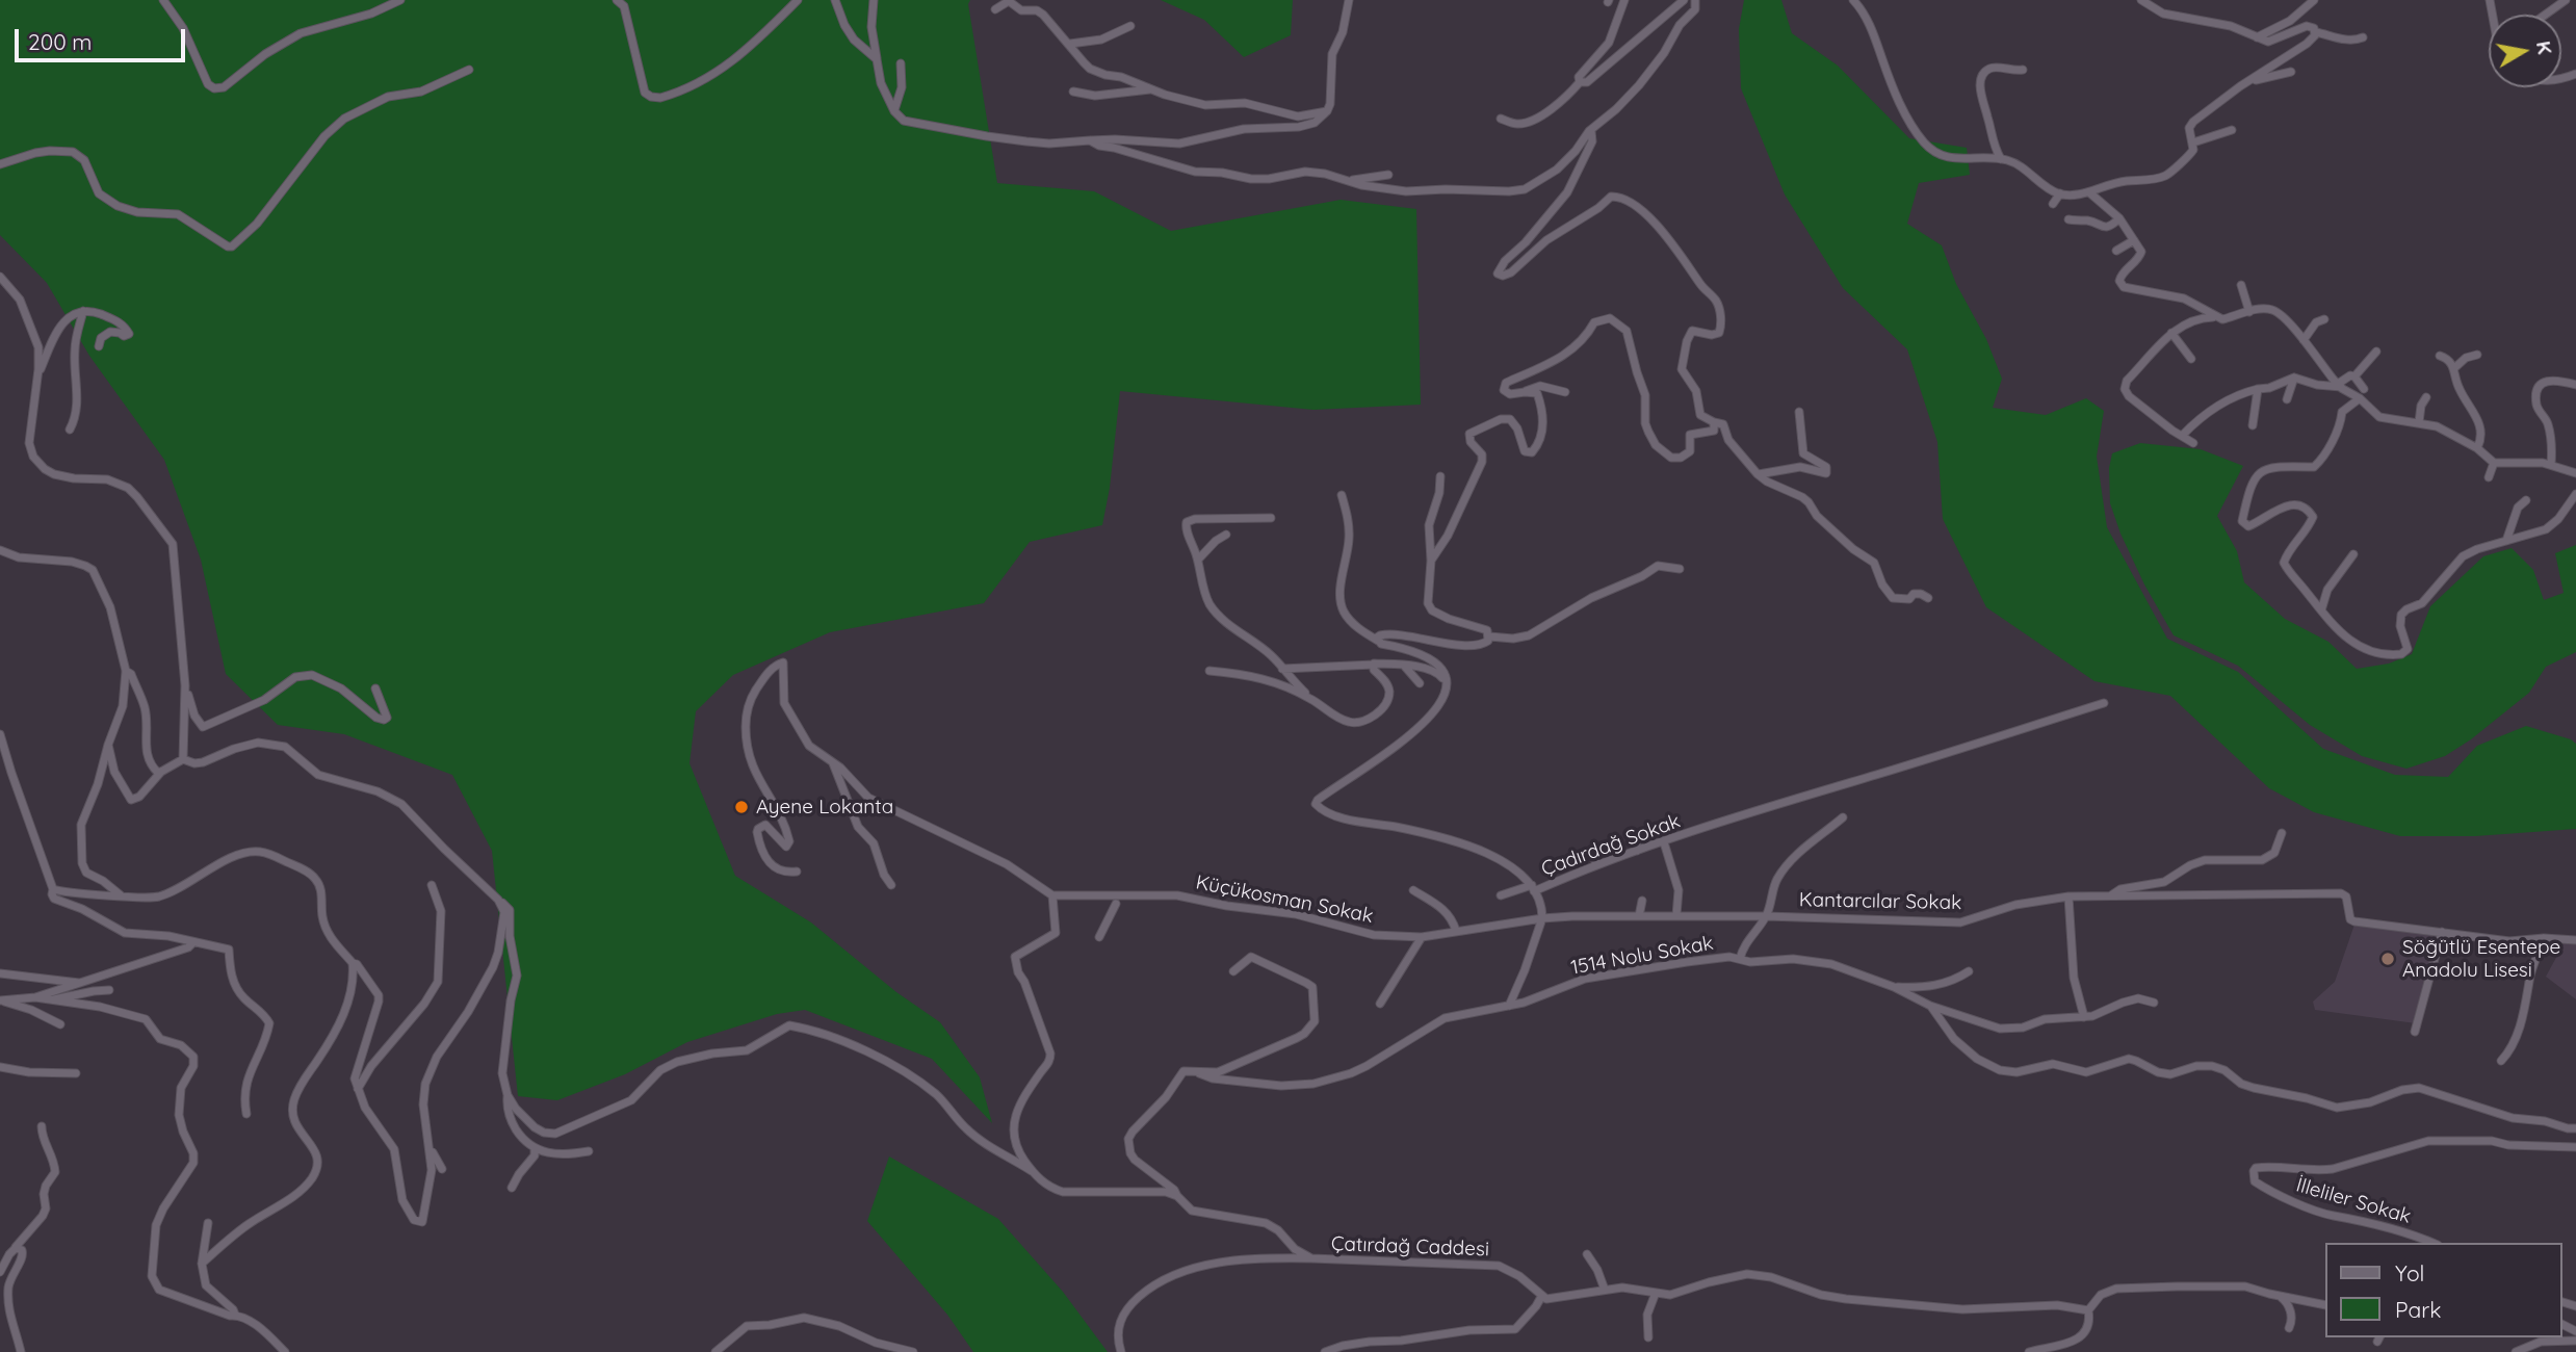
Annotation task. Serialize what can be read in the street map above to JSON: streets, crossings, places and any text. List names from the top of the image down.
{
  "streets": {
    "street": [
      "Çadırdağ Sokak",
      "Küçükosman Sokak",
      "Kantarcılar Sokak",
      "1514 Nolu Sokak",
      "İlleliler Sokak",
      "Çatırdağ Caddesi"
    ]
  },
  "crossings": [
    ["Küçükosman Sokak", "Kantarcılar Sokak"],
    ["1514 Nolu Sokak", "Çatırdağ Caddesi"]
  ],
  "places": ["Ayene Lokanta", "Söğütlü Esentepe Anadolu Lisesi"],
  "legend": ["Yol", "Park"],
  "scale_bar": "200 m",
  "north": "right"
}
